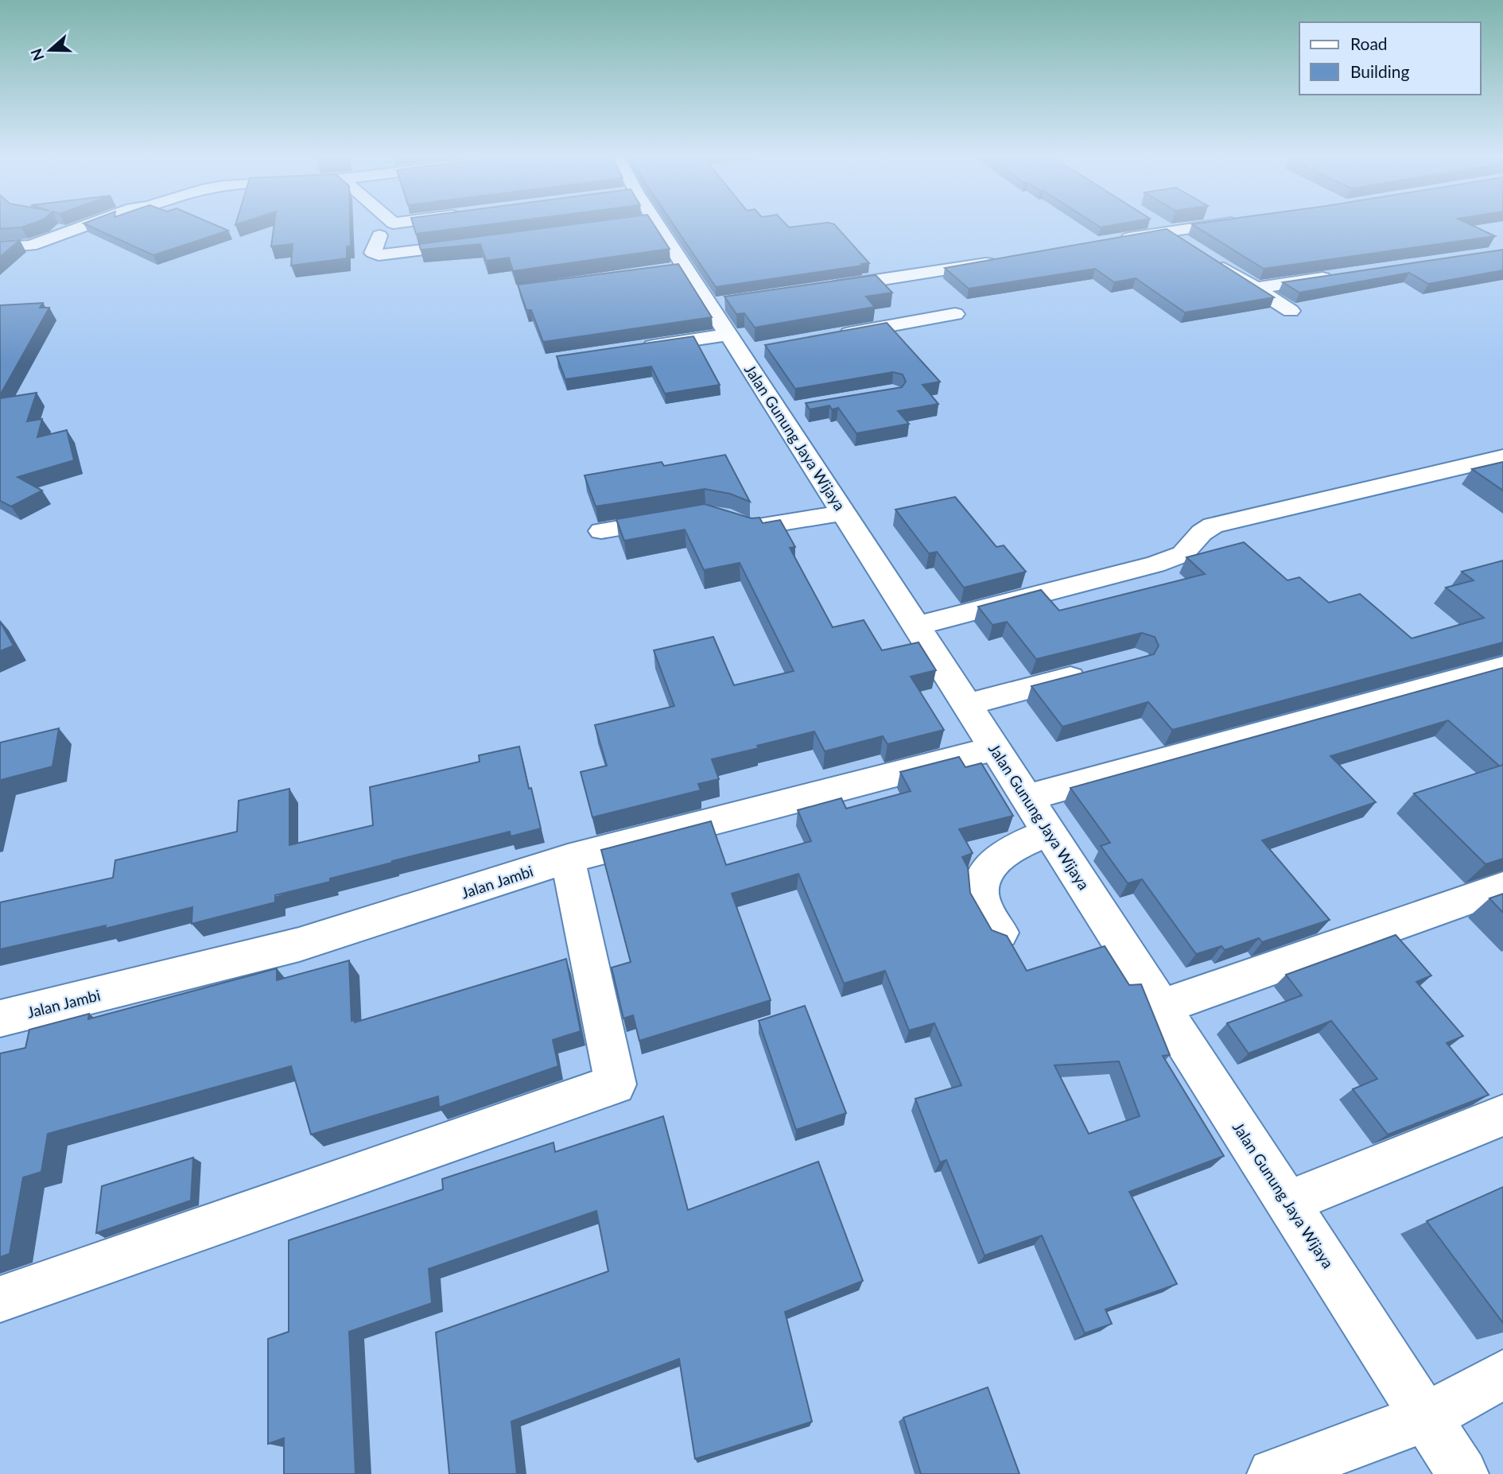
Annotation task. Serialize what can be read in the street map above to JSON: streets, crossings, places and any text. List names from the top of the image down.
{
  "streets": {
    "street": ["Jalan Gunung Jaya Wijaya", "Jalan Jambi"]
  },
  "crossings": [
    ["Jalan Gunung Jaya Wijaya", "Jalan Jambi"]
  ],
  "legend": ["Road", "Building"],
  "north": "left"
}
